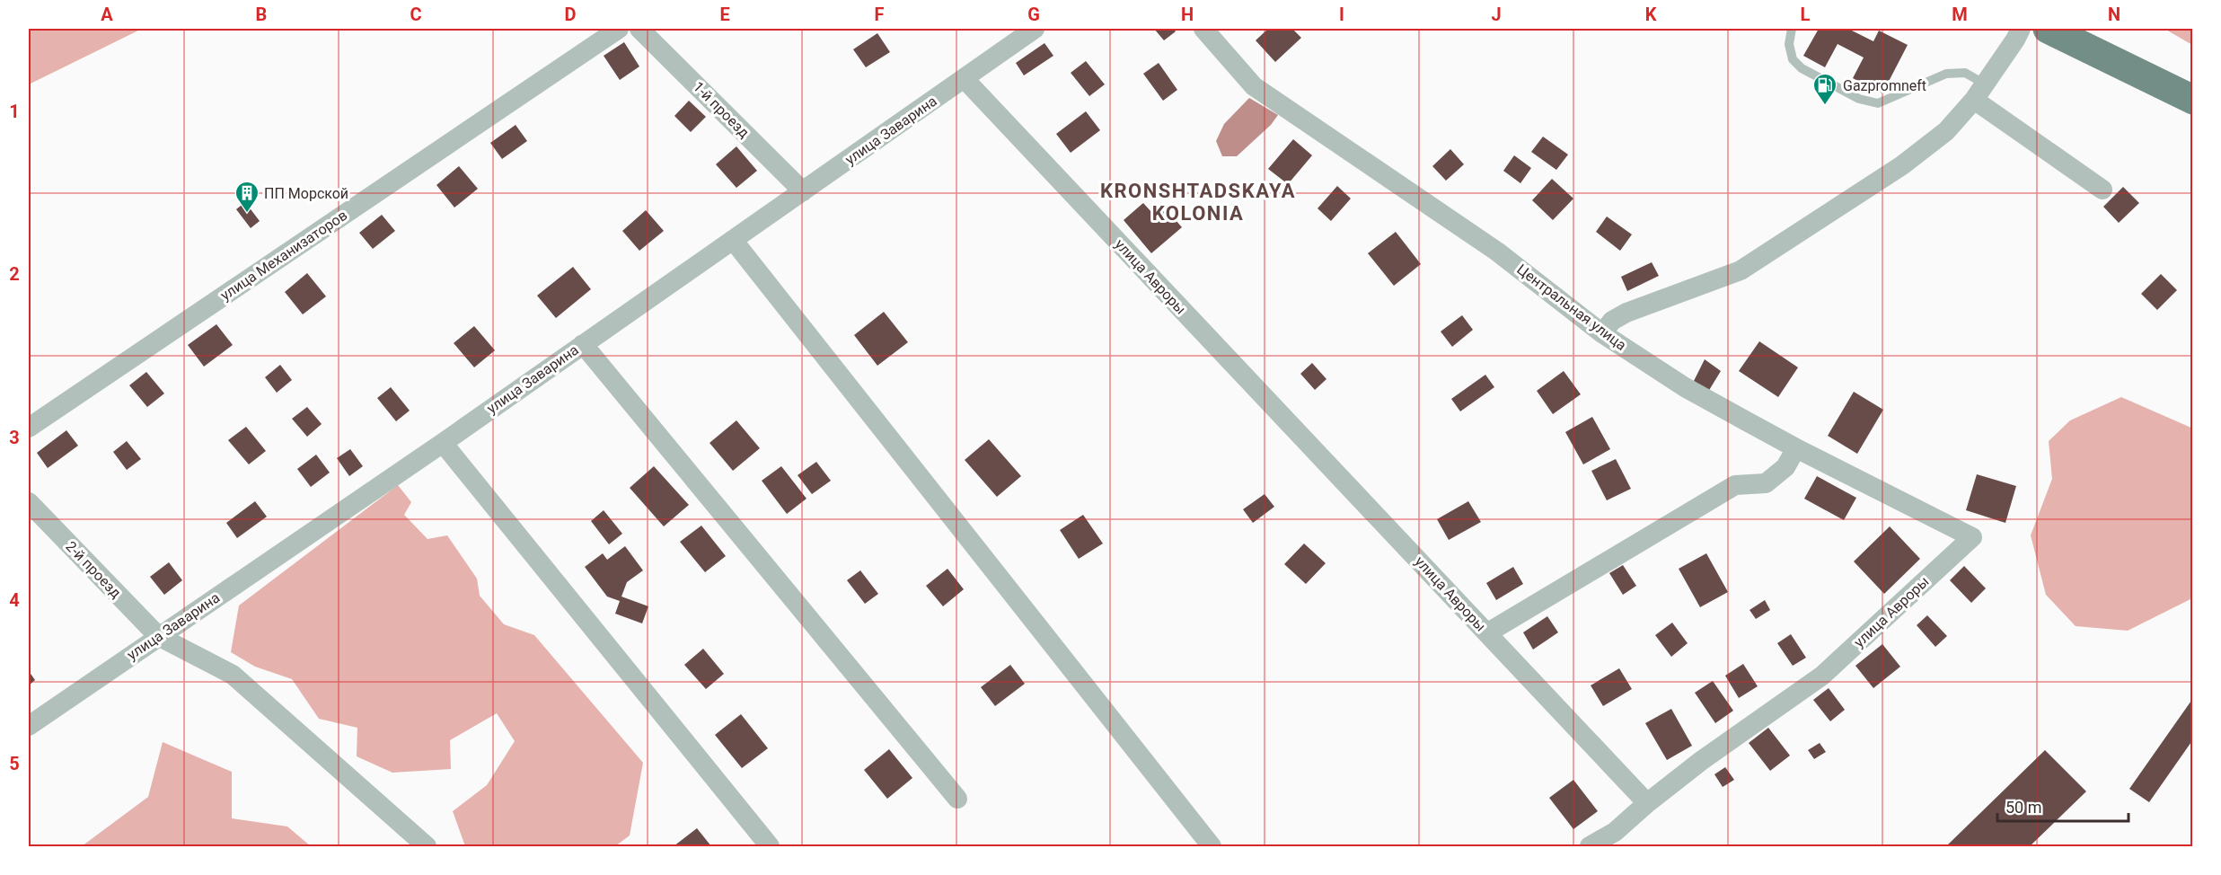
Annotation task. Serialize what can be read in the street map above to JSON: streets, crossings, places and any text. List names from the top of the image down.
{
  "streets": {
    "street": [
      "1-й проезд",
      "улица Заварина",
      "улица Механизаторов",
      "улица Авроры",
      "Центральная улица",
      "2-й проезд"
    ]
  },
  "crossings": [
    ["1-й проезд", "улица Заварина"],
    ["улица Заварина", "улица Авроры"],
    ["улица Заварина", "2-й проезд"],
    ["улица Авроры", "Центральная улица"]
  ],
  "districts": ["KRONSHTADSKAYA KOLONIA"],
  "places": {
    "fuel station": ["Gazpromneft"],
    "building": ["ПП Морской"]
  },
  "scale_bar": "50 m",
  "grid": {
    "columns": [
      "A",
      "B",
      "C",
      "D",
      "E",
      "F",
      "G",
      "H",
      "I",
      "J",
      "K",
      "L",
      "M",
      "N"
    ],
    "rows": [
      "1",
      "2",
      "3",
      "4",
      "5"
    ]
  }
}
